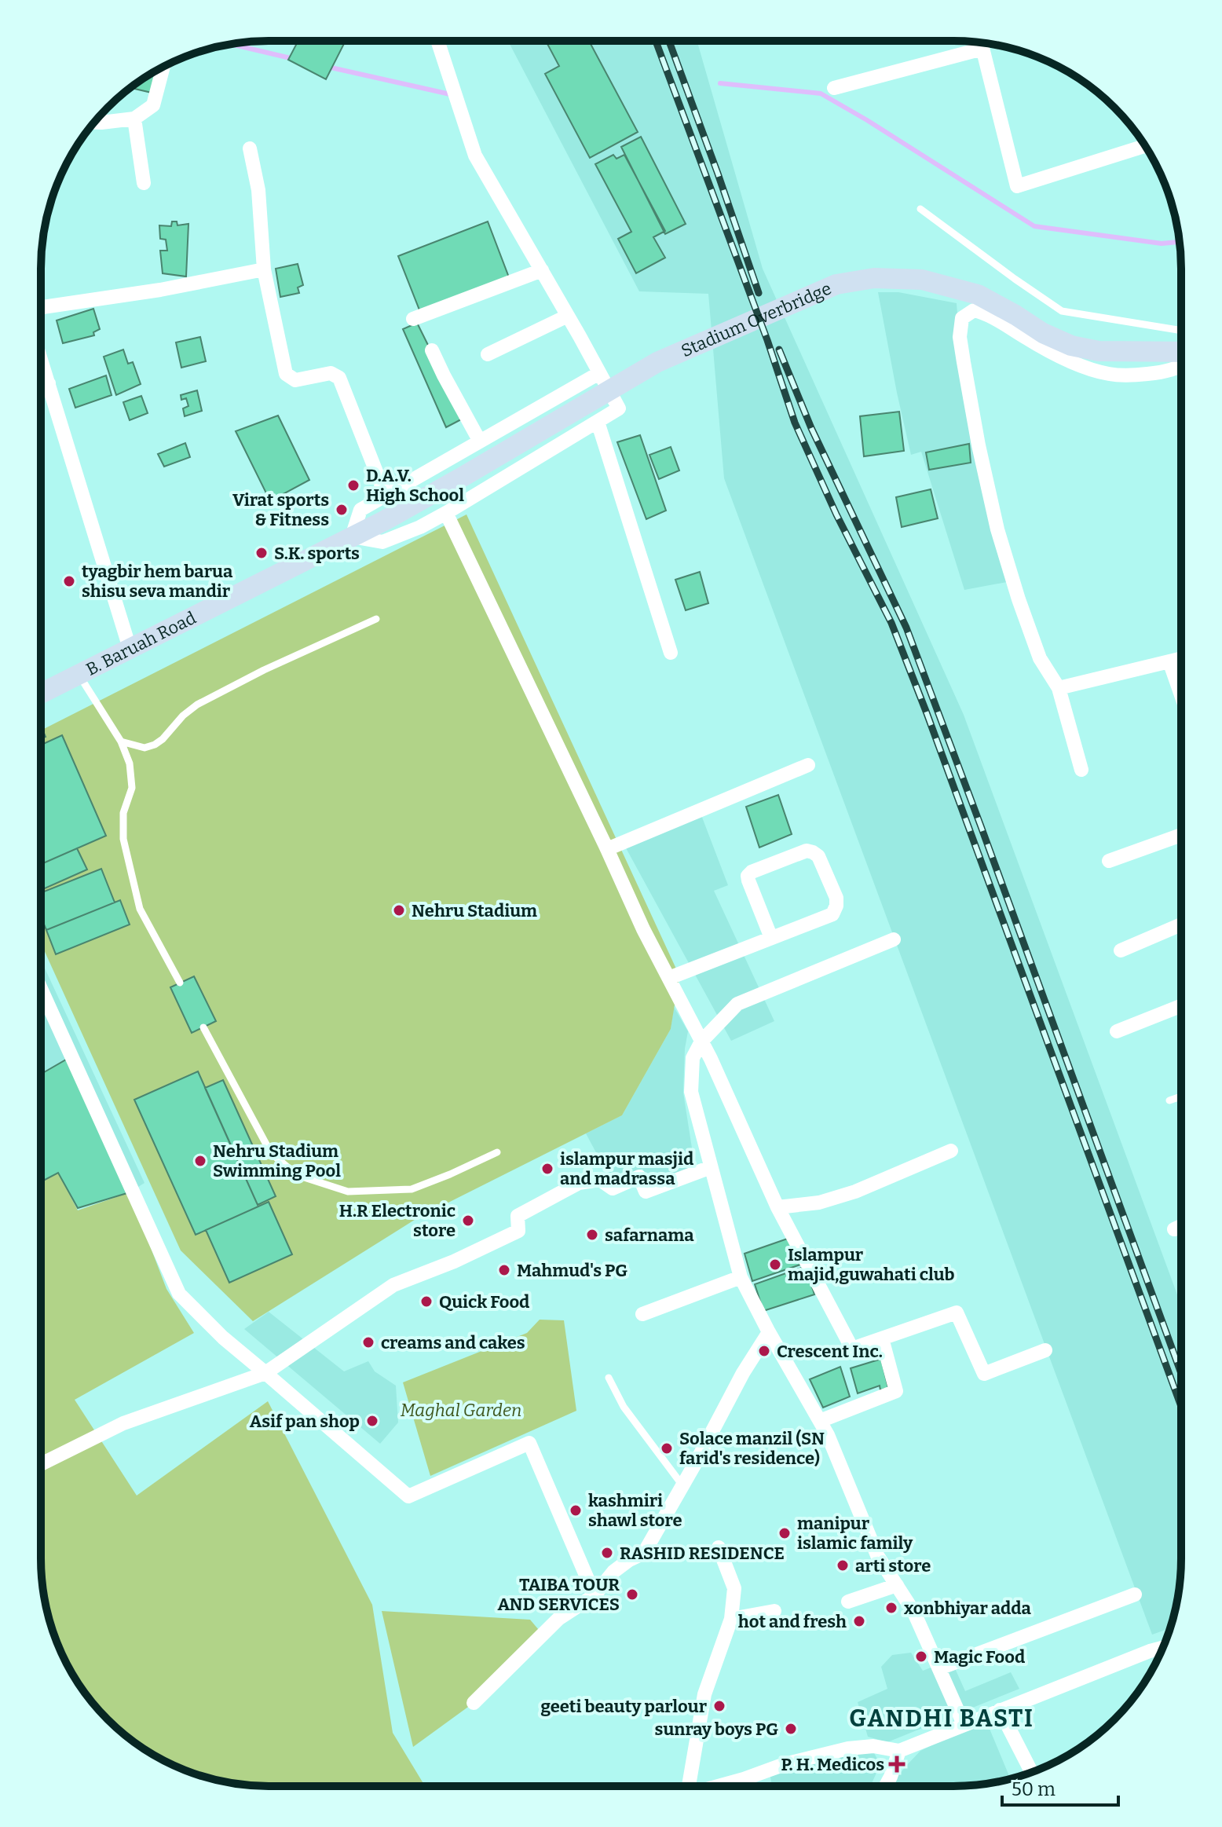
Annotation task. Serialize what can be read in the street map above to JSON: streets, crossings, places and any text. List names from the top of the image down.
{
  "streets": {
    "main road": ["Stadium Overbridge", "B. Baruah Road"]
  },
  "crossings": [
    ["Stadium Overbridge", "B. Baruah Road"]
  ],
  "districts": ["GANDHI BASTI"],
  "parks": ["Maghal Garden"],
  "places": {
    "other": [
      "D.A.V. High School",
      "Virat sports & Fitness",
      "S.K. sports",
      "tyagbir hem barua shisu seva mandir",
      "Nehru Stadium",
      "Nehru Stadium Swimming Pool",
      "islampur masjid and madrassa",
      "H.R Electronic store",
      "safarnama",
      "Islampur majid,guwahati club",
      "Mahmud's PG",
      "Quick Food",
      "creams and cakes",
      "Crescent Inc.",
      "Asif pan shop",
      "Solace manzil (SN farid's residence)",
      "kashmiri shawl store",
      "manipur islamic family",
      "RASHID RESIDENCE",
      "arti store",
      "TAIBA TOUR AND SERVICES",
      "xonbhiyar adda",
      "hot and fresh",
      "Magic Food",
      "geeti beauty parlour",
      "sunray boys PG"
    ],
    "health": ["P. H. Medicos"]
  },
  "scale_bar": "50 m"
}
